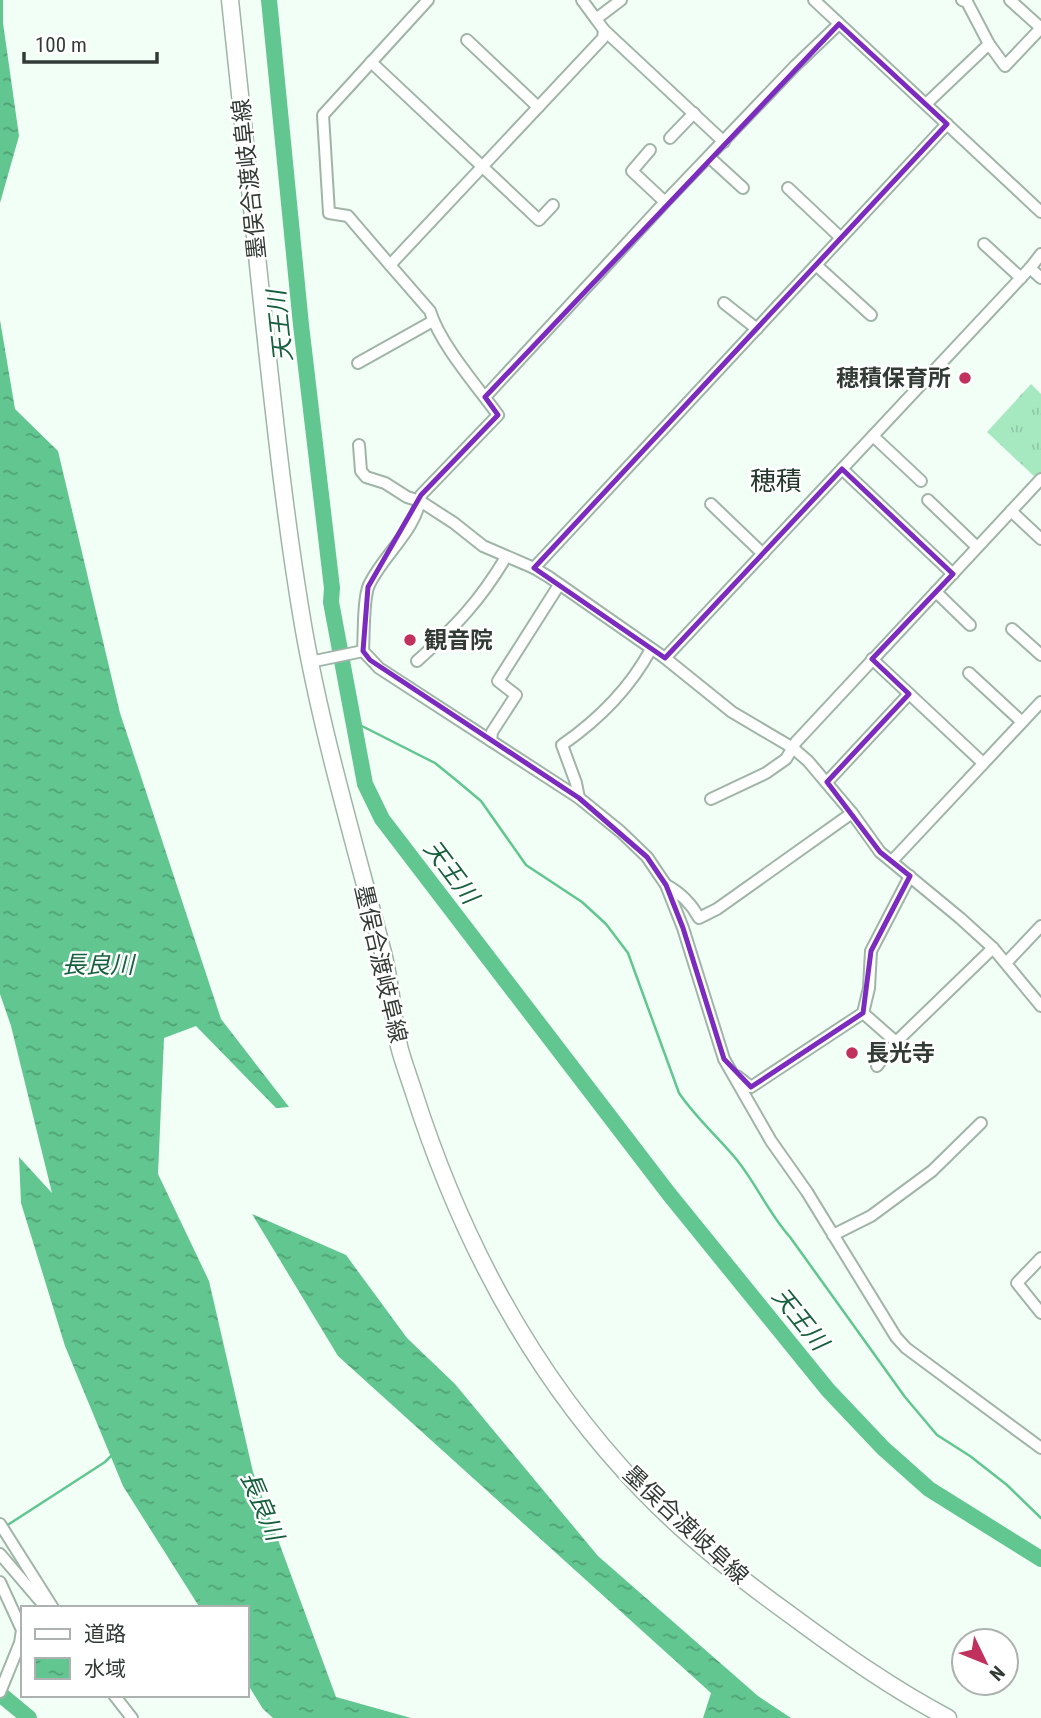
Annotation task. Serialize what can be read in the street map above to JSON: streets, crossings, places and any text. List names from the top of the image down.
{
  "streets": {
    "main road": ["墨俣合渡岐阜線"]
  },
  "districts": ["穂積"],
  "water": ["天王川", "長良川"],
  "places": ["穂積保育所", "観音院", "長光寺"],
  "legend": ["道路", "水域"],
  "scale_bar": "100 m",
  "north": "bottom right"
}
